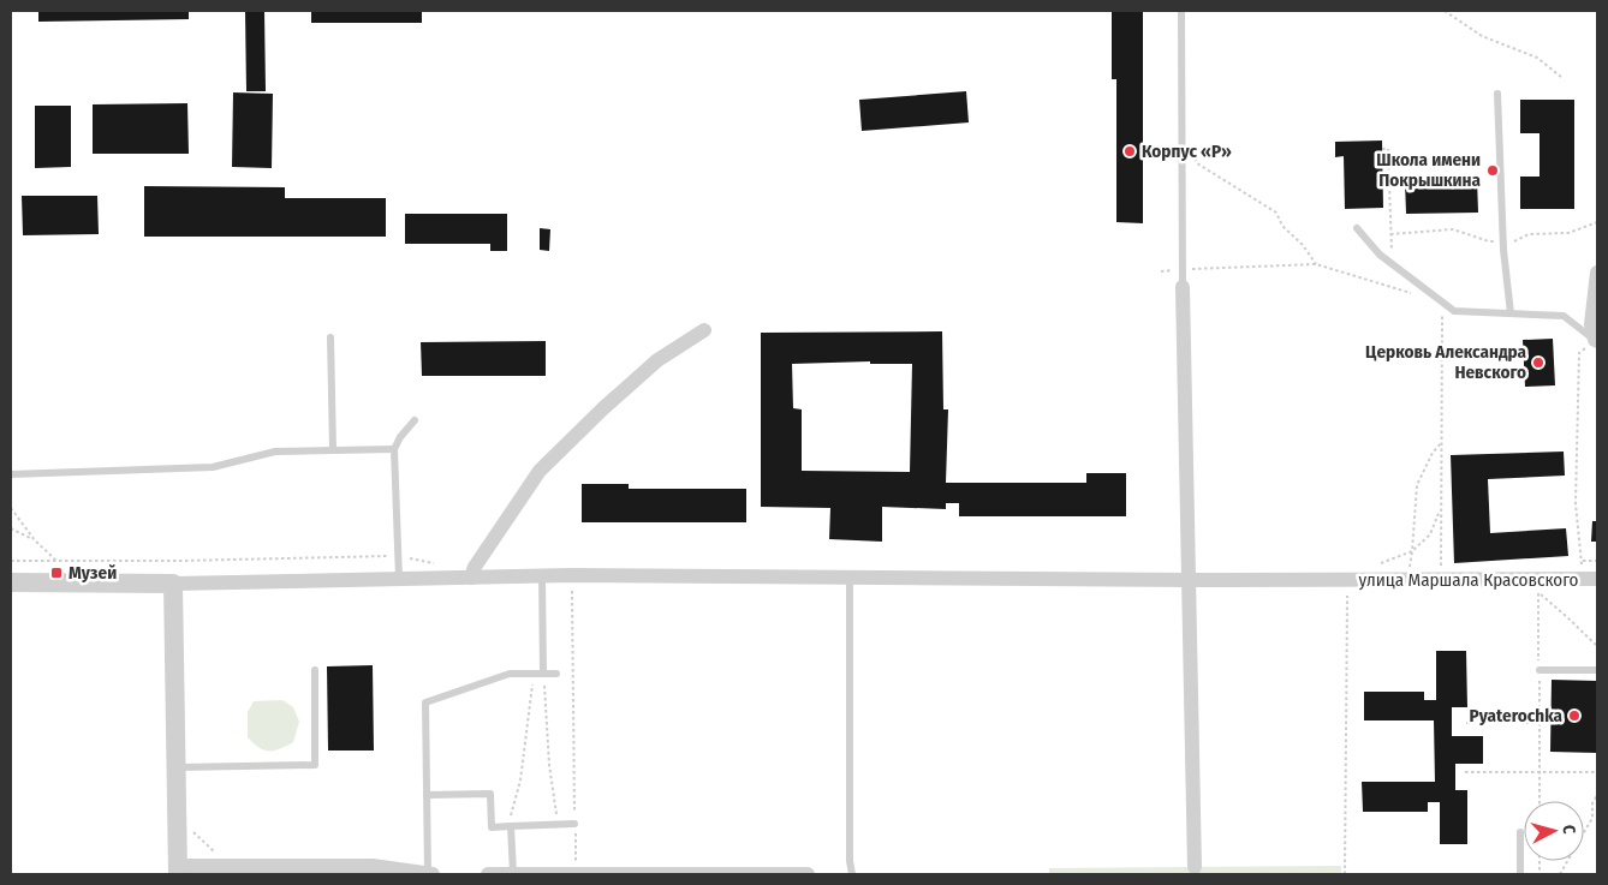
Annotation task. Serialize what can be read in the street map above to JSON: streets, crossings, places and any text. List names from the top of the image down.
{
  "streets": {
    "street": ["улица Маршала Красовского"]
  },
  "places": {
    "other": [
      "Корпус «Р»",
      "Школа имени Покрышкина",
      "Церковь Александра Невского",
      "Pyaterochka"
    ],
    "transit": ["Музей"]
  },
  "north": "right"
}
